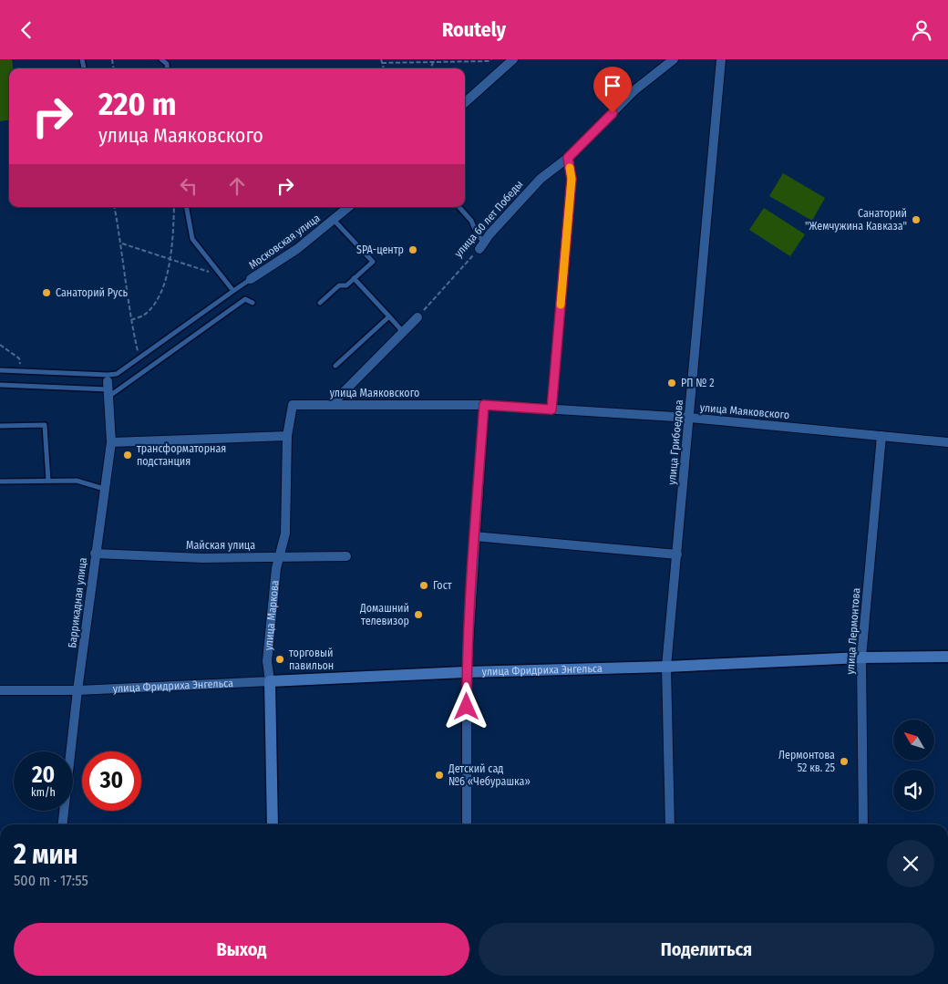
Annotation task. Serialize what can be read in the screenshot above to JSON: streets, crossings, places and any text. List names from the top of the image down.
{
  "streets": {
    "street": [
      "улица 60 лет Победы",
      "Московская улица",
      "улица Маяковского",
      "улица Грибоедова",
      "Майская улица",
      "Баррикадная улица",
      "улица Маркова",
      "улица Лермонтова",
      "улица Фридриха Энгельса"
    ]
  },
  "crossings": [
    ["улица Маяковского", "улица Грибоедова"],
    ["улица Маяковского", "улица Маркова"],
    ["улица Маяковского", "улица Лермонтова"],
    ["улица Грибоедова", "улица Фридриха Энгельса"],
    ["Майская улица", "Баррикадная улица"],
    ["Майская улица", "улица Маркова"],
    ["Баррикадная улица", "улица Фридриха Энгельса"],
    ["улица Маркова", "улица Фридриха Энгельса"],
    ["улица Лермонтова", "улица Фридриха Энгельса"]
  ],
  "places": [
    "Санаторий \"Жемчужина Кавказа\"",
    "SPA-центр",
    "Санаторий Русь",
    "РП № 2",
    "трансформаторная подстанция",
    "Гост",
    "Домашний телевизор",
    "торговый павильон",
    "Лермонтова 52 кв. 25",
    "Детский сад №6 «Чебурашка»"
  ],
  "north": "top left",
  "page": {
    "header": "Routely",
    "turn": ["220 m", "улица Маяковского"],
    "speed": "20 km/h",
    "limit": "30",
    "heading": ["2 мин", "500 m · 17:55"],
    "buttons": ["Выход", "Поделиться"]
  }
}
